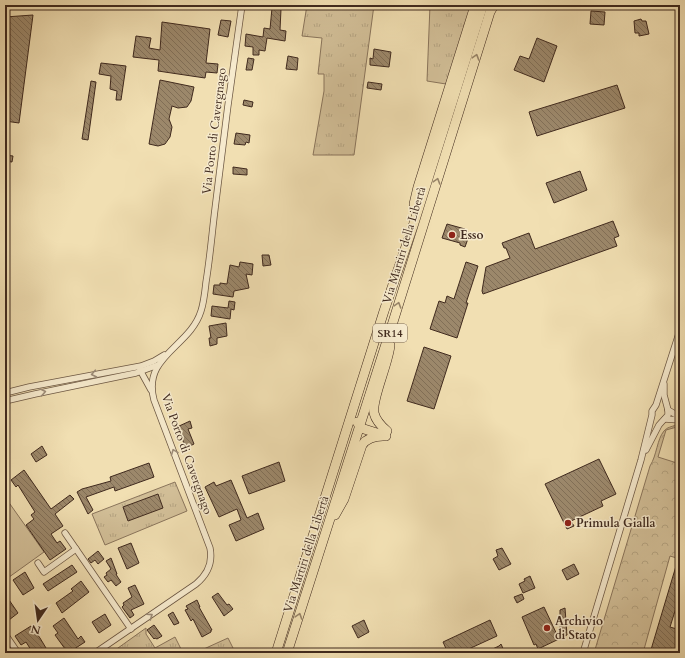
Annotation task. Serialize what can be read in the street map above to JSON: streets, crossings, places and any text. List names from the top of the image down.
{
  "streets": {
    "main road": ["Via Martiri della Libertà", "SR14"],
    "street": ["Via Porto di Cavergnago"]
  },
  "places": ["Esso", "Primula Gialla", "Archivio di Stato"],
  "north": "bottom"
}
